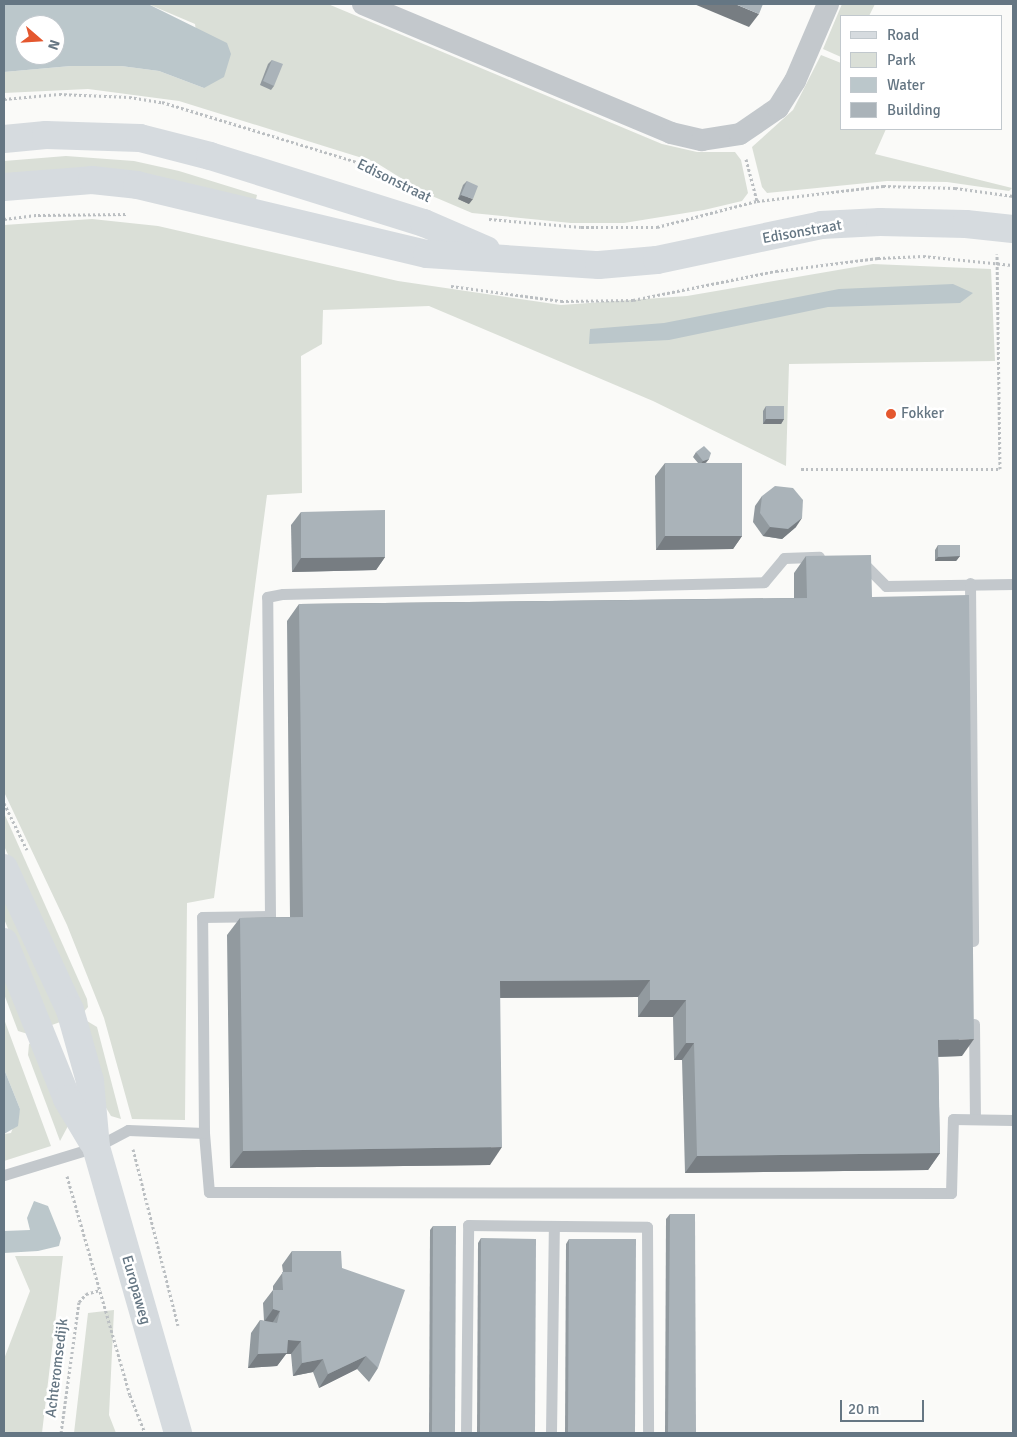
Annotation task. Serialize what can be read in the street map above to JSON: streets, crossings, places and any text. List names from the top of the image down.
{
  "streets": {
    "main road": ["Edisonstraat", "Europaweg"],
    "path": ["Achteromsedijk"]
  },
  "places": ["Fokker"],
  "legend": [
    "Road",
    "Park",
    "Water",
    "Building"
  ],
  "scale_bar": "20 m",
  "north": "right"
}
